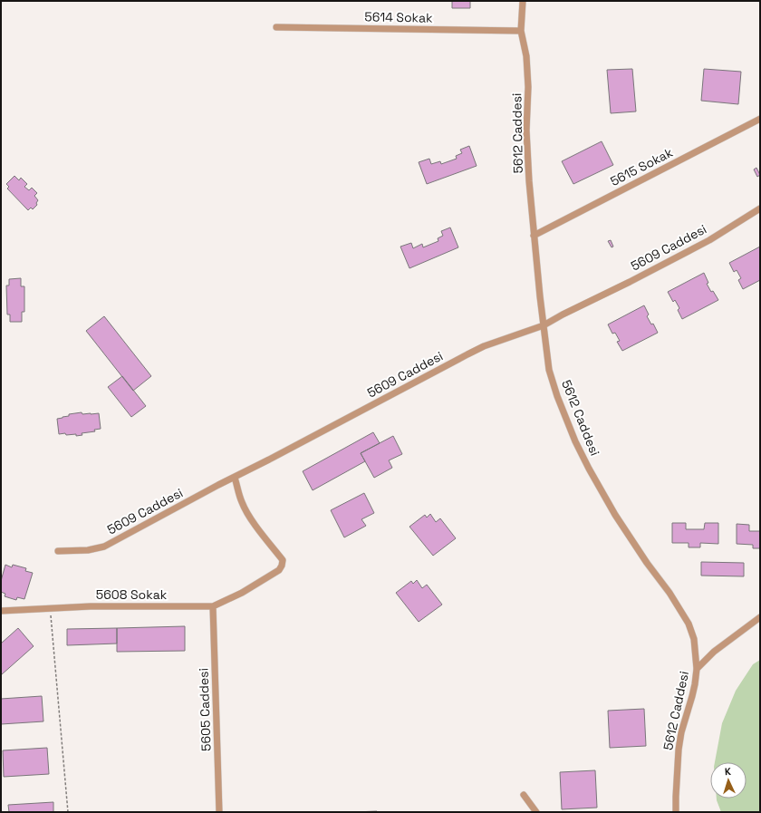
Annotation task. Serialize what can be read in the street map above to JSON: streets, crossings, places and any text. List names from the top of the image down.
{
  "streets": {
    "street": [
      "5614 Sokak",
      "5612 Caddesi",
      "5615 Sokak",
      "5609 Caddesi",
      "5608 Sokak",
      "5605 Caddesi"
    ]
  },
  "crossings": [
    ["5614 Sokak", "5612 Caddesi"],
    ["5612 Caddesi", "5615 Sokak"],
    ["5612 Caddesi", "5609 Caddesi"],
    ["5608 Sokak", "5605 Caddesi"]
  ],
  "north": "top"
}
